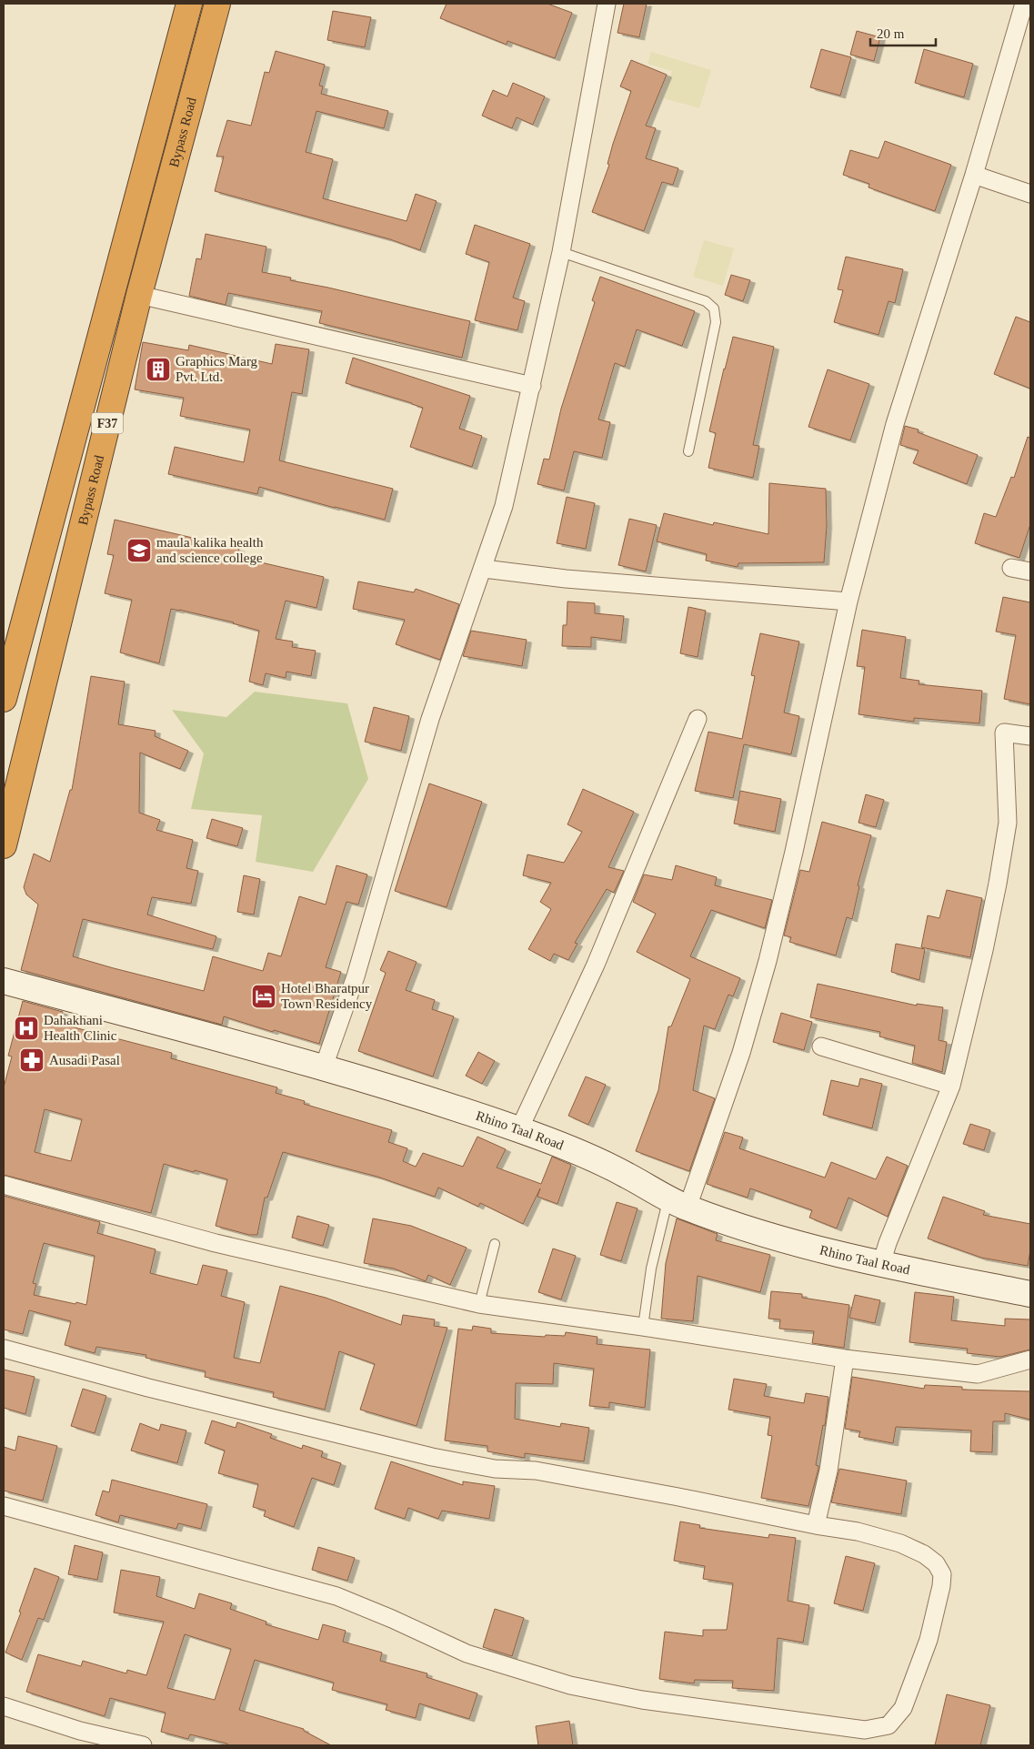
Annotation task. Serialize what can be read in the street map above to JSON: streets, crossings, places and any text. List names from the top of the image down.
{
  "streets": {
    "highway": ["Bypass Road", "F37"],
    "street": ["Rhino Taal Road"]
  },
  "places": {
    "building": ["Graphics Marg Pvt. Ltd."],
    "school or university": ["maula kalika health and science college"],
    "hotel": ["Hotel Bharatpur Town Residency"],
    "hospital": ["Dahakhani Health Clinic"],
    "pharmacy": ["Ausadi Pasal"]
  },
  "scale_bar": "20 m"
}
